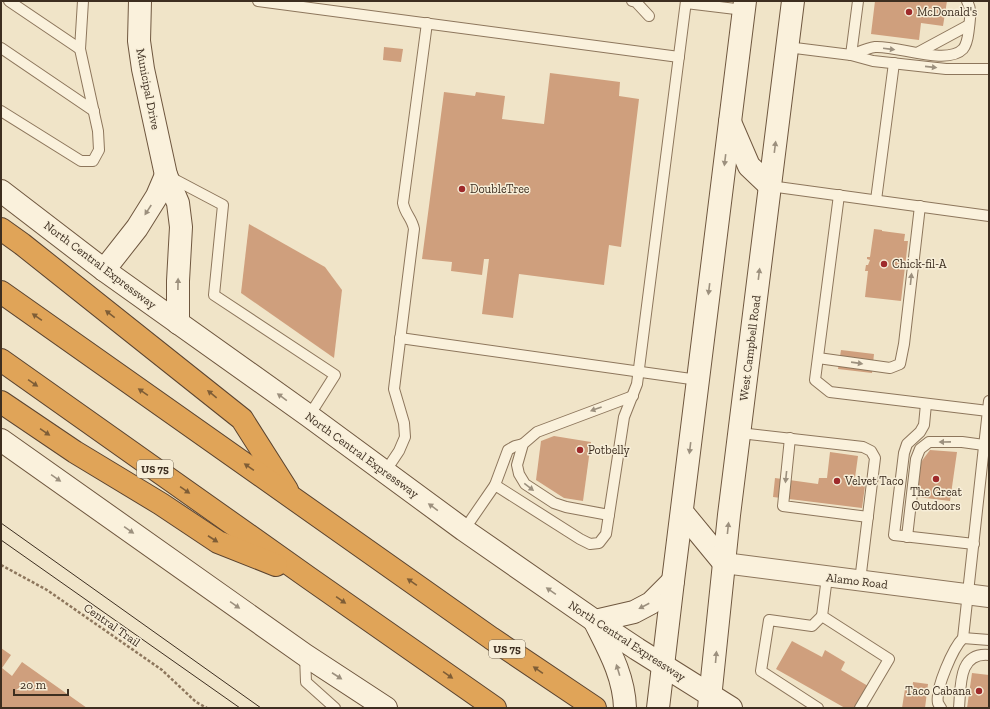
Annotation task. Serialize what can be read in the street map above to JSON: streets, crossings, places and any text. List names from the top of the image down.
{
  "streets": {
    "highway": ["US 75"],
    "main road": ["Municipal Drive", "North Central Expressway", "West Campbell Road"],
    "street": ["Alamo Road"],
    "path": ["Central Trail"]
  },
  "crossings": [
    ["Municipal Drive", "North Central Expressway"],
    ["North Central Expressway", "West Campbell Road"],
    ["West Campbell Road", "Alamo Road"]
  ],
  "one_way": ["Municipal Drive"],
  "places": [
    "McDonald's",
    "DoubleTree",
    "Chick-fil-A",
    "Potbelly",
    "The Great Outdoors",
    "Velvet Taco",
    "Taco Cabana"
  ],
  "scale_bar": "20 m"
}
